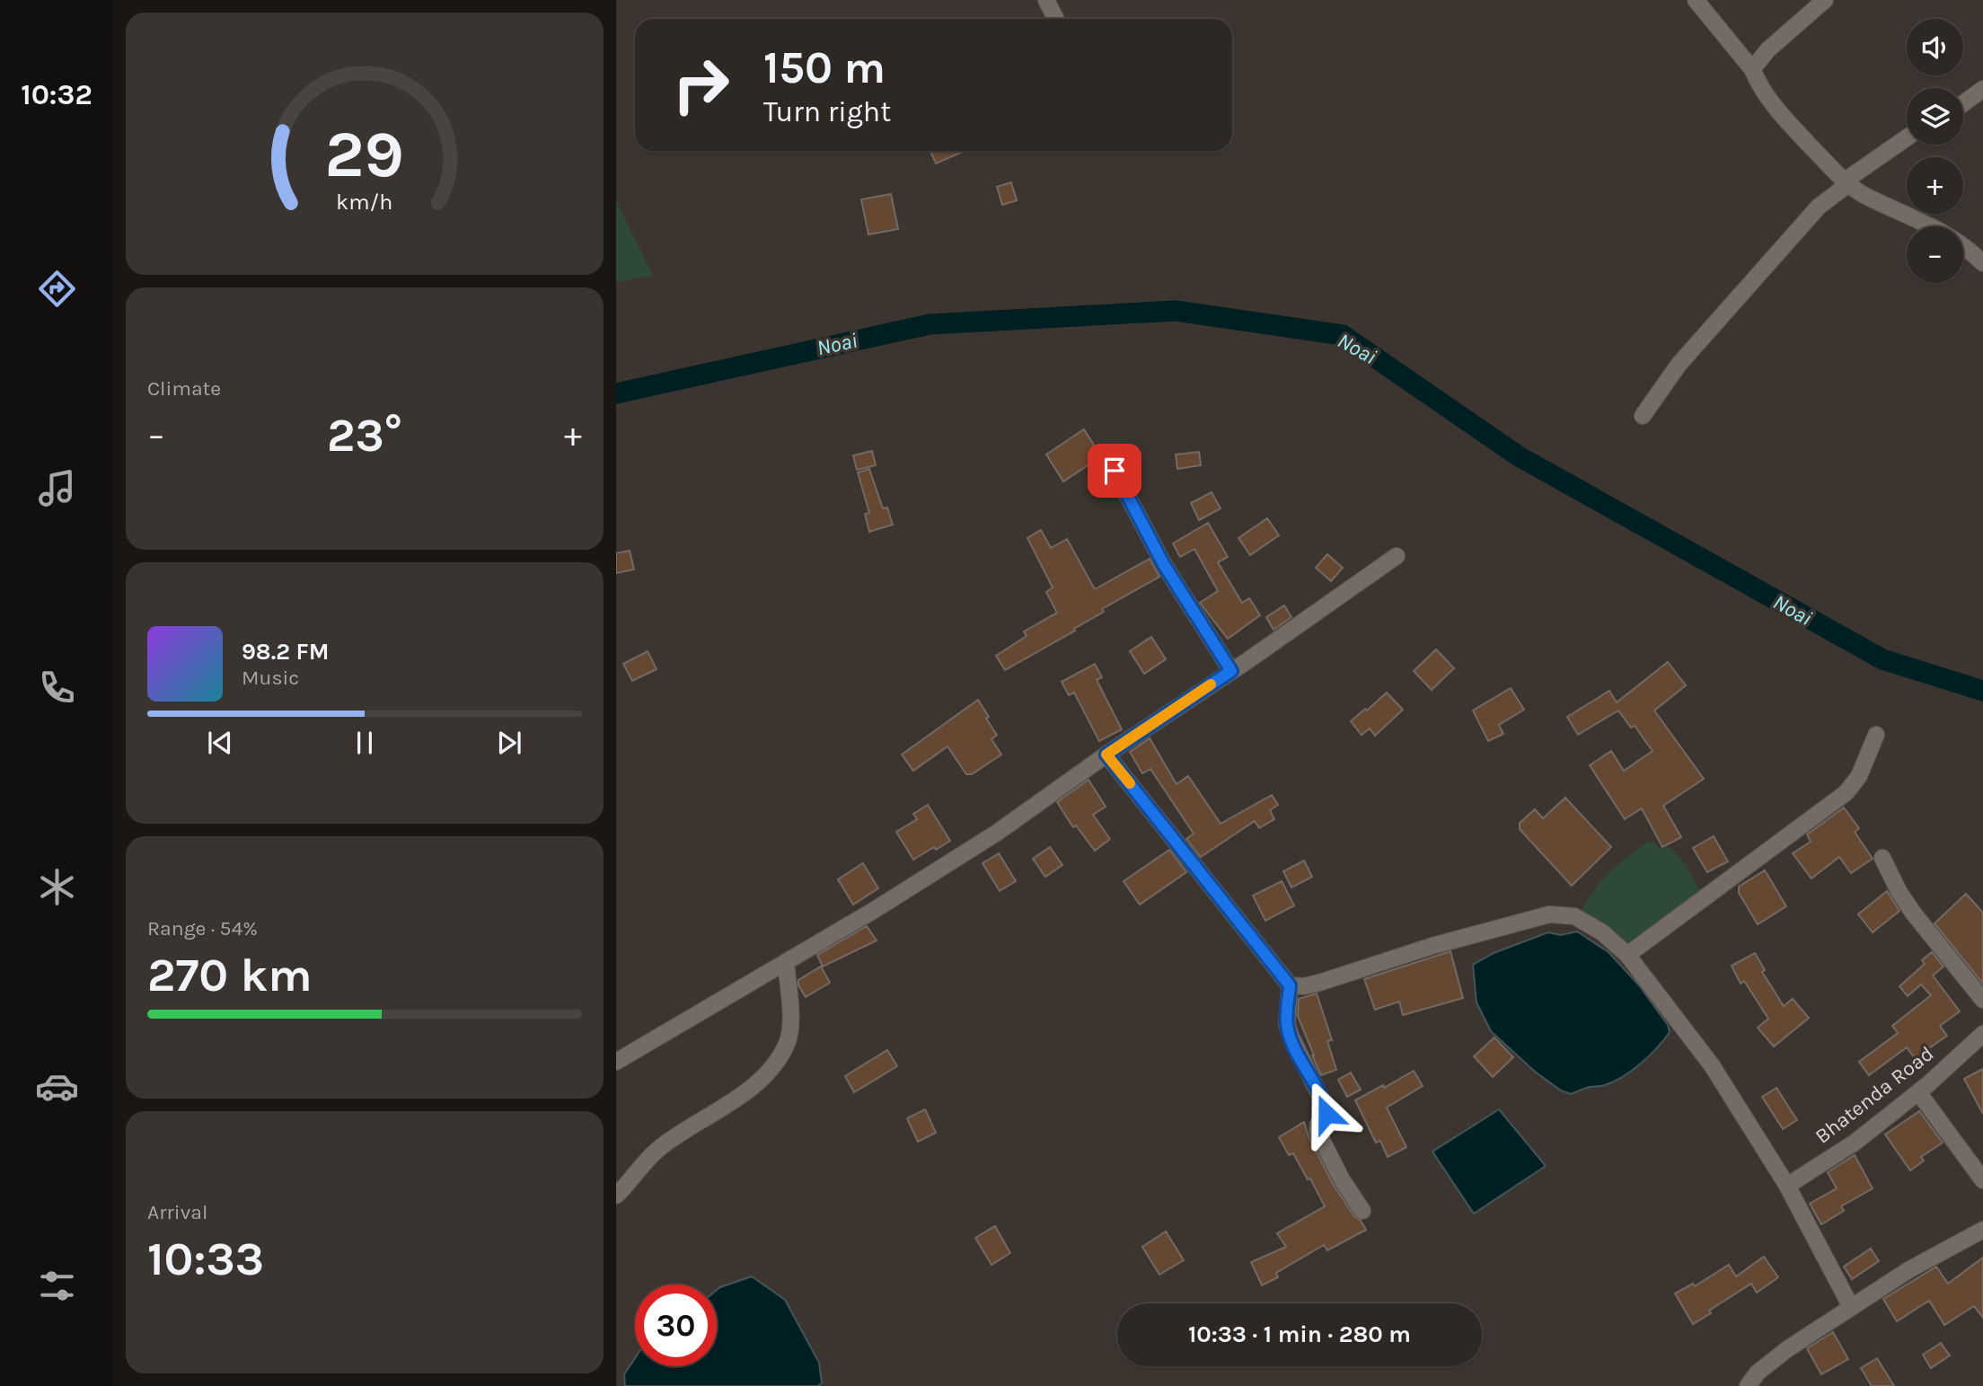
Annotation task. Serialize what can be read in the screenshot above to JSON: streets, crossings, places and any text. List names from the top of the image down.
{
  "streets": {
    "street": ["Bhatenda Road"]
  },
  "water": ["Noai"],
  "page": {
    "tabs": "10:32",
    "map_buttons": ["+", "−"],
    "turn": ["150 m", "Turn right"],
    "tile": [
      "Climate",
      ["Range · 54%", "270 km"],
      ["Arrival", "10:33"]
    ],
    "heat": ["−", "23°", "+"],
    "song": ["98.2 FM", "Music"],
    "limit": "30",
    "trip": "10:33 · 1 min · 280 m",
    "gauge": ["29", "km/h"]
  }
}
